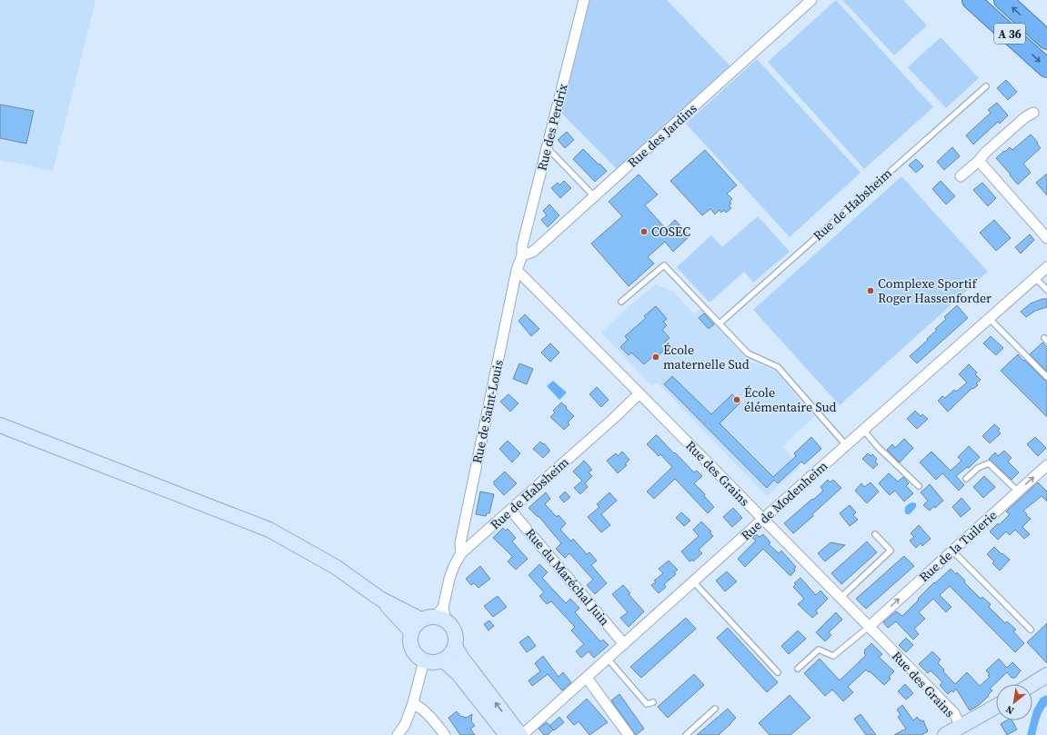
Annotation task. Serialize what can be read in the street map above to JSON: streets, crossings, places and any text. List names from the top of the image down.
{
  "streets": {
    "highway": ["A 36"],
    "street": [
      "Rue des Perdrix",
      "Rue des Jardins",
      "Rue de Habsheim",
      "Rue de Saint-Louis",
      "Rue des Grains",
      "Rue de Modenheim",
      "Rue de la Tuilerie",
      "Rue du Maréchal Juin"
    ]
  },
  "crossings": [
    ["Rue des Perdrix", "Rue des Jardins"],
    ["Rue de Habsheim", "Rue de Saint-Louis"],
    ["Rue de Habsheim", "Rue des Grains"],
    ["Rue de Habsheim", "Rue du Maréchal Juin"],
    ["Rue de Saint-Louis", "Rue des Grains"],
    ["Rue des Grains", "Rue de Modenheim"],
    ["Rue des Grains", "Rue de la Tuilerie"],
    ["Rue de Modenheim", "Rue du Maréchal Juin"]
  ],
  "one_way": ["Rue de la Tuilerie"],
  "places": [
    "COSEC",
    "Complexe Sportif Roger Hassenforder",
    "École maternelle Sud",
    "École élémentaire Sud"
  ],
  "north": "bottom left"
}
